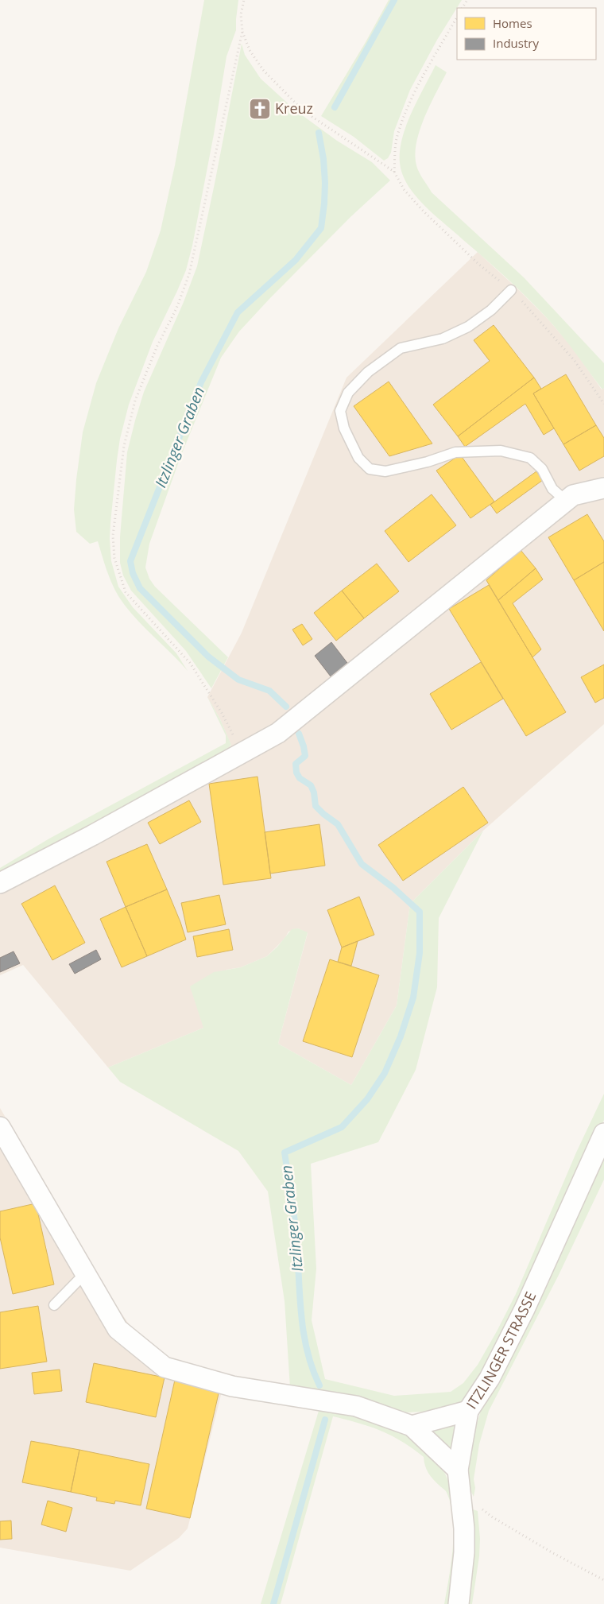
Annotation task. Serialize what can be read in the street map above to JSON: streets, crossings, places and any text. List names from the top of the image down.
{
  "streets": {
    "street": ["ITZLINGER STRASSE"]
  },
  "water": ["Itzlinger Graben"],
  "places": {
    "church": ["Kreuz"]
  },
  "legend": ["Homes", "Industry"]
}
